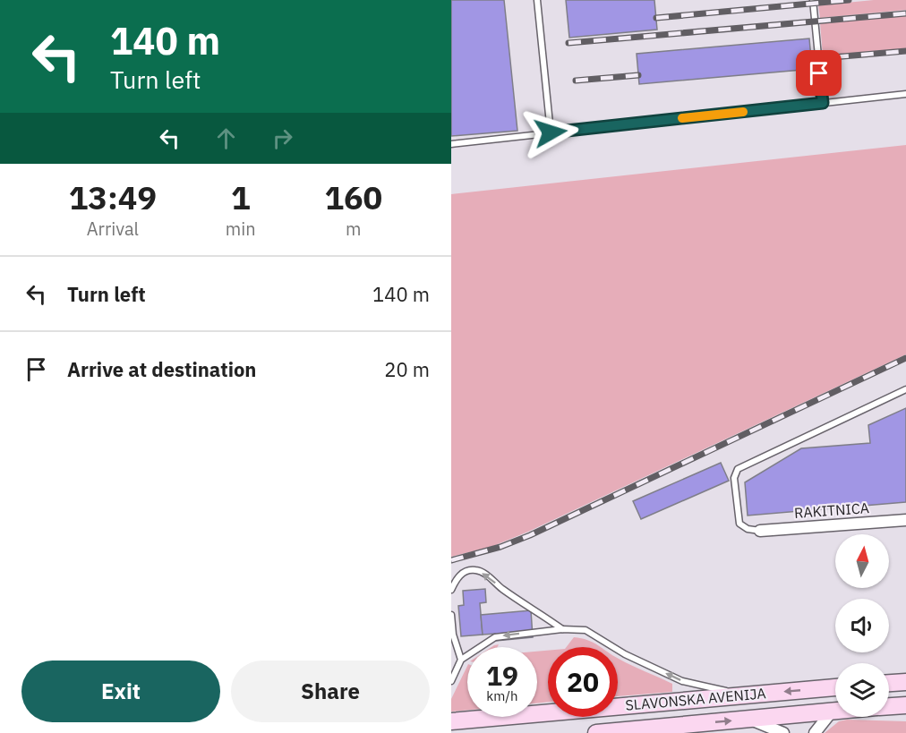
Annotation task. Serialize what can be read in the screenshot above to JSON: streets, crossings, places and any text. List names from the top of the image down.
{
  "streets": {
    "main road": ["SLAVONSKA AVENIJA"],
    "street": ["RAKITNICA"]
  },
  "north": "top",
  "page": {
    "turn": ["140 m", "Turn left"],
    "eta": [
      "13:49",
      "Arrival",
      "1",
      "min",
      "160",
      "m"
    ],
    "list": [
      {
        "name": "Turn left",
        "value": "140 m"
      },
      {
        "name": "Arrive at destination",
        "value": "20 m"
      }
    ],
    "speed": "19 km/h",
    "limit": "20",
    "buttons": ["Exit", "Share"]
  }
}
